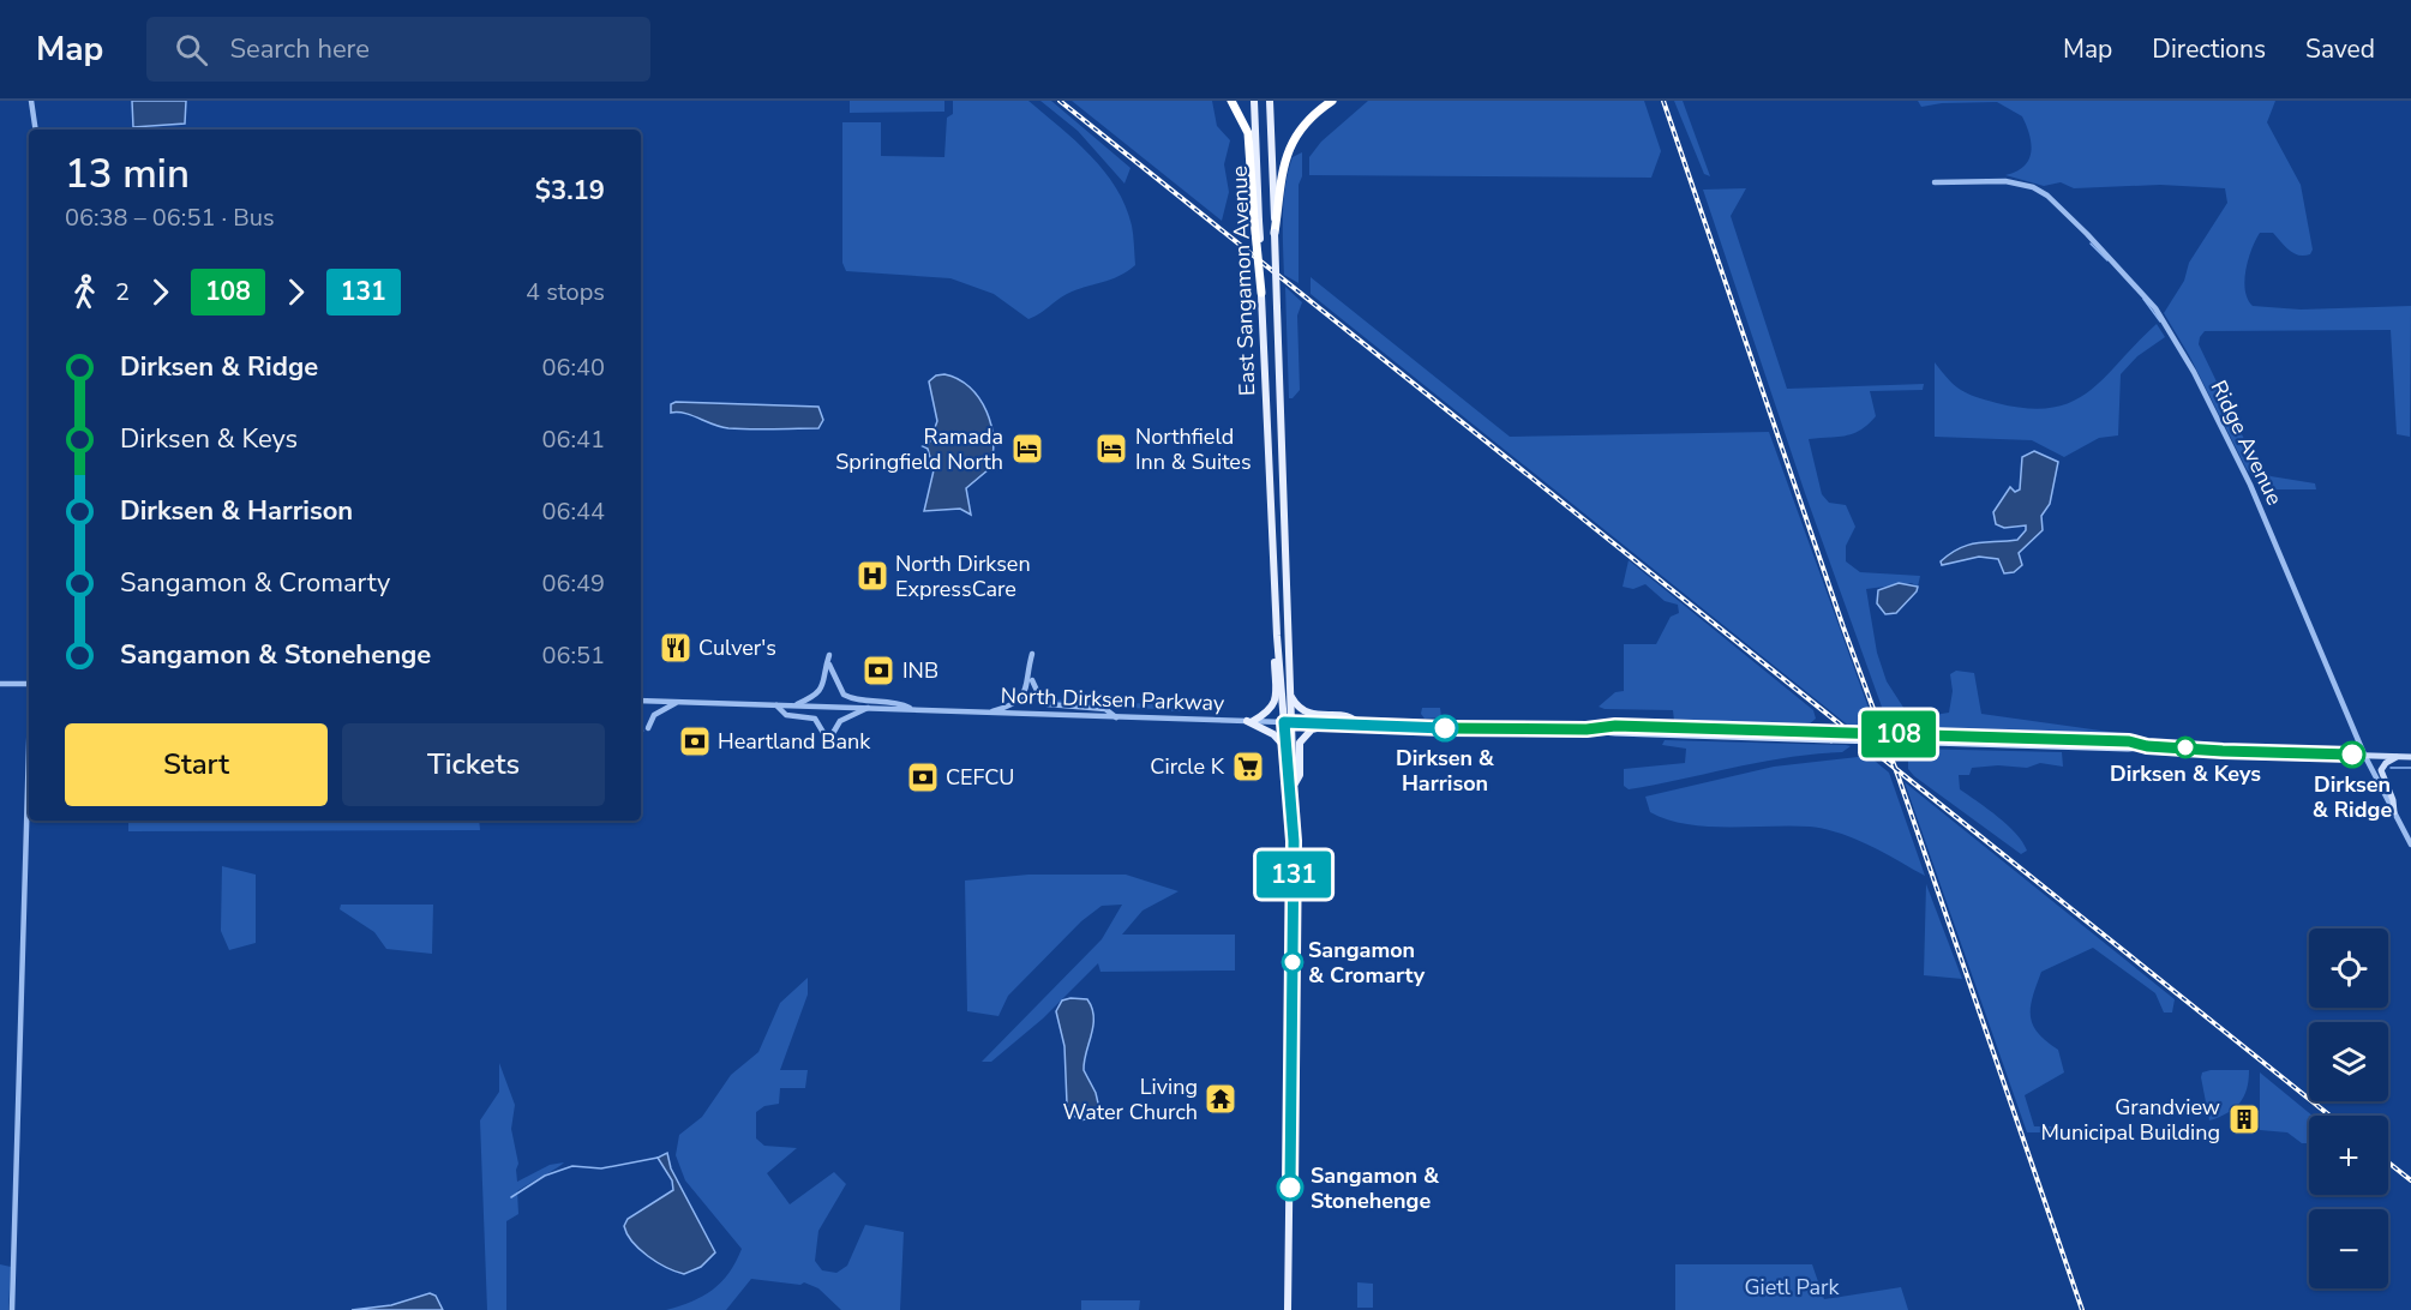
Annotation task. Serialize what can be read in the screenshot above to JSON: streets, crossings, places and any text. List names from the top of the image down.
{
  "streets": {
    "main road": ["East Sangamon Avenue", "North Dirksen Parkway"],
    "street": ["Ridge Avenue"]
  },
  "crossings": [
    ["East Sangamon Avenue", "North Dirksen Parkway"],
    ["Ridge Avenue", "North Dirksen Parkway"]
  ],
  "parks": ["Gietl Park"],
  "places": {
    "hotel": ["Ramada Springfield North", "Northfield Inn & Suites"],
    "hospital": ["North Dirksen ExpressCare"],
    "restaurant": ["Culver's"],
    "bank": ["INB", "Heartland Bank", "CEFCU"],
    "other": [
      "Dirksen & Harrison",
      "Dirksen & Keys",
      "Dirksen & Ridge",
      "Sangamon & Cromarty",
      "Sangamon & Stonehenge"
    ],
    "supermarket": ["Circle K"],
    "temple": ["Living Water Church"],
    "building": ["Grandview Municipal Building"]
  },
  "lines": ["bus line 131", "bus line 108"],
  "page": {
    "header": "Map",
    "search": "Search here",
    "nav": ["Map", "Directions", "Saved"],
    "on_map": ["108", "131"],
    "heading": ["13 min", "06:38 – 06:51 · Bus", "$3.19"],
    "legs": [
      "2",
      "108",
      "131",
      "4 stops"
    ],
    "list": [
      {
        "name": "Dirksen & Ridge",
        "value": "06:40"
      },
      {
        "name": "Dirksen & Keys",
        "value": "06:41"
      },
      {
        "name": "Dirksen & Harrison",
        "value": "06:44"
      },
      {
        "name": "Sangamon & Cromarty",
        "value": "06:49"
      },
      {
        "name": "Sangamon & Stonehenge",
        "value": "06:51"
      }
    ],
    "buttons": ["Start", "Tickets"],
    "map_buttons": ["+", "−"]
  }
}
